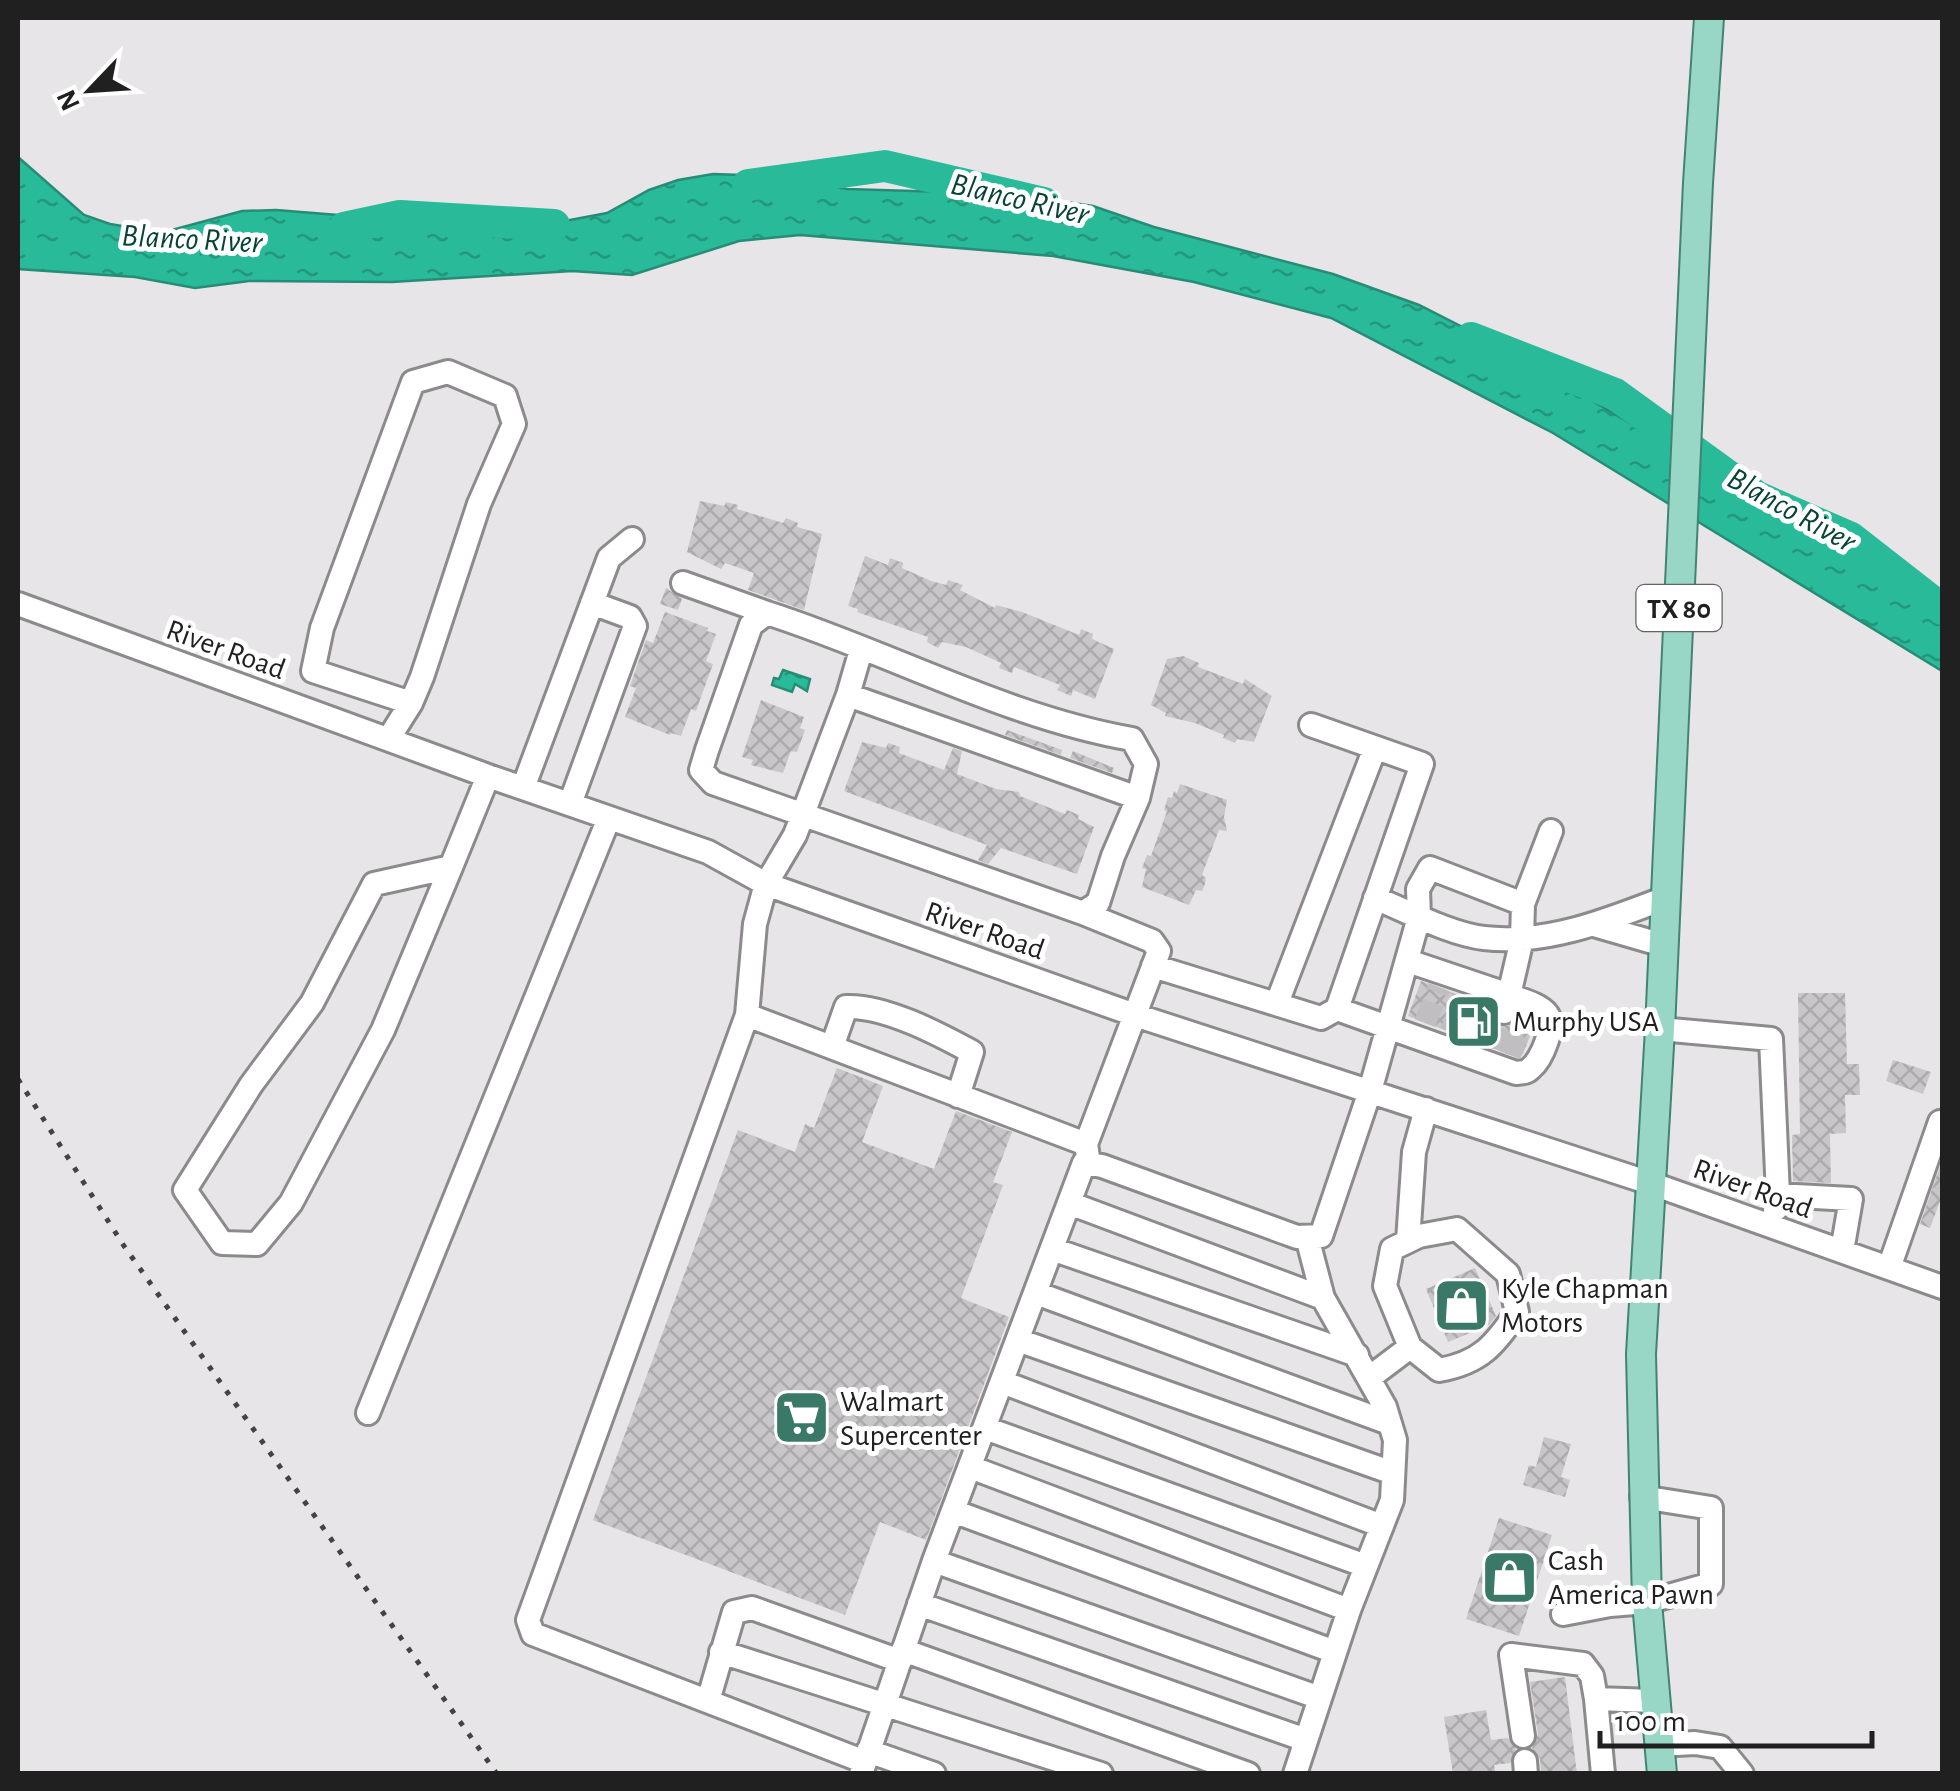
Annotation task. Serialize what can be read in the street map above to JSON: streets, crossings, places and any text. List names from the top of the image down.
{
  "streets": {
    "main road": ["TX 80"],
    "street": ["River Road"]
  },
  "crossings": [
    ["TX 80", "River Road"]
  ],
  "water": ["Blanco River"],
  "places": {
    "fuel station": ["Murphy USA"],
    "shop": ["Kyle Chapman Motors", "Cash America Pawn"],
    "supermarket": ["Walmart Supercenter"]
  },
  "scale_bar": "100 m",
  "north": "bottom left"
}
